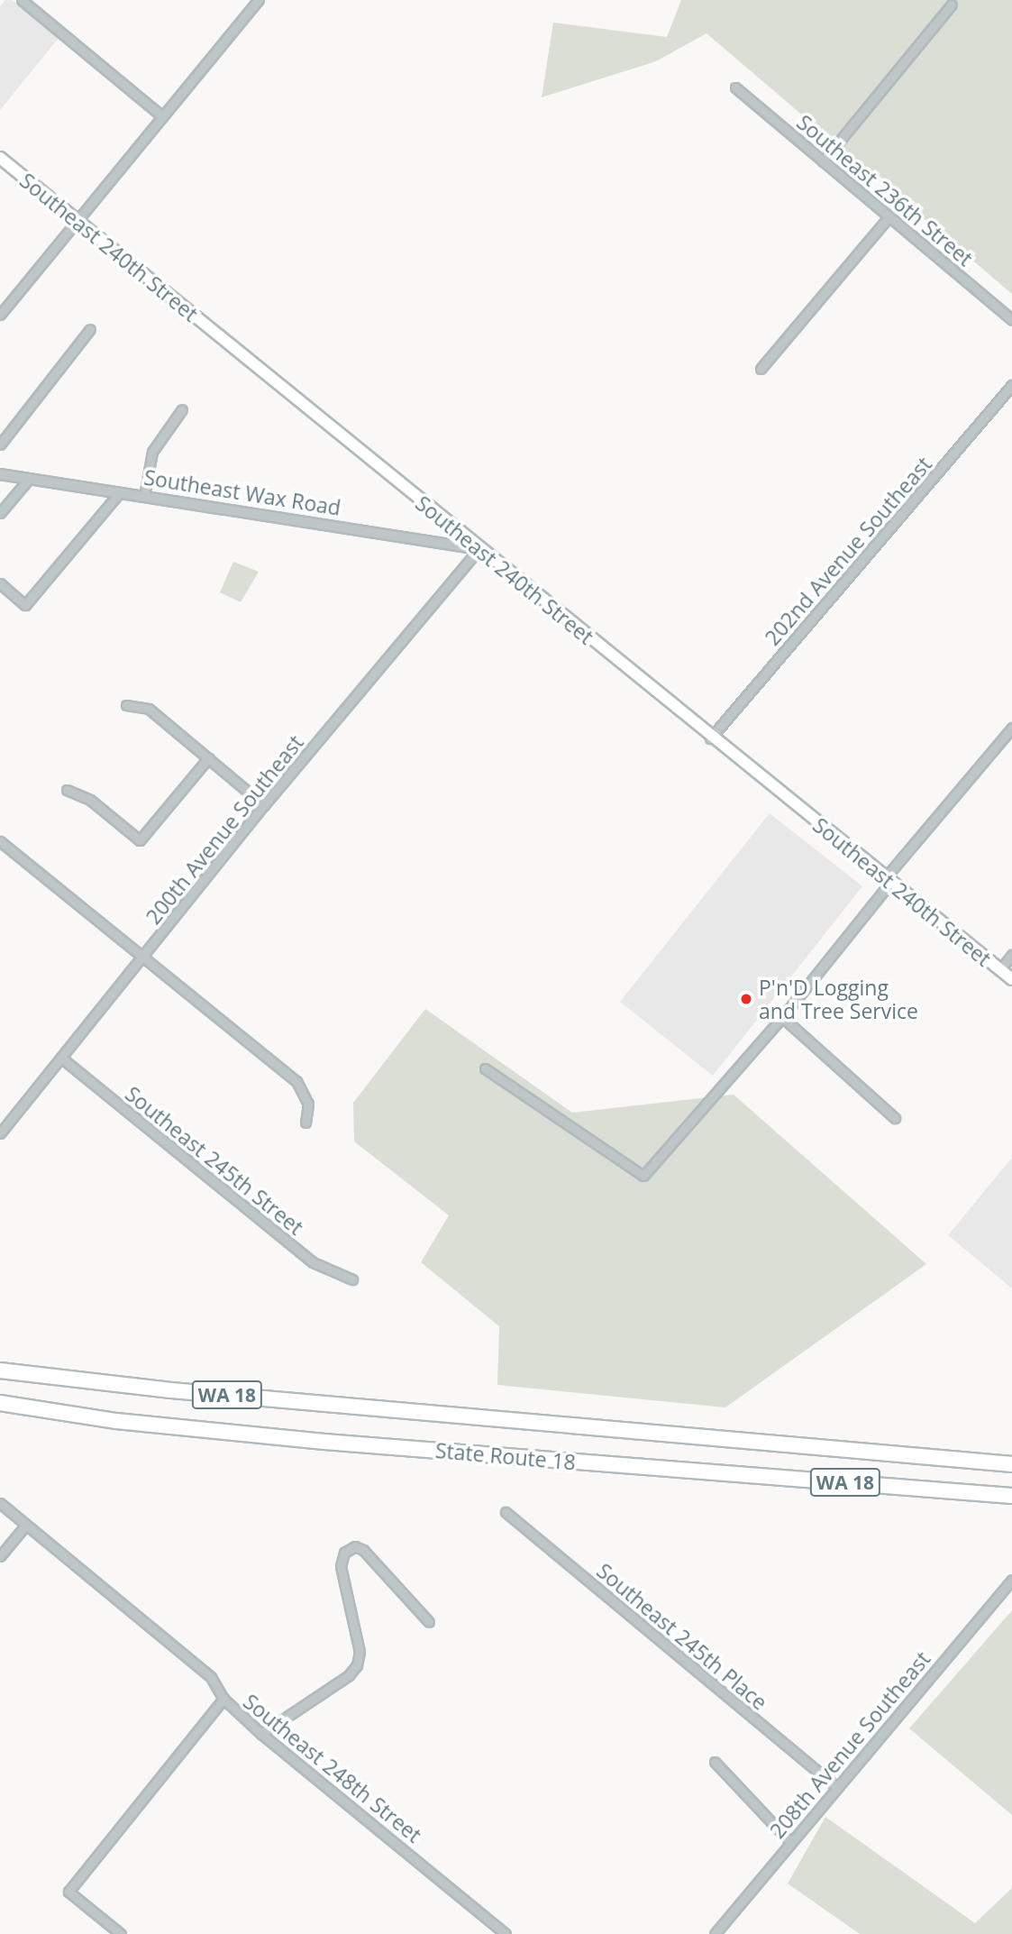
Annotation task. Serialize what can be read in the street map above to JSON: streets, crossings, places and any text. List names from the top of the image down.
{
  "streets": {
    "highway": ["WA 18", "State Route 18"],
    "main road": ["Southeast 240th Street"],
    "street": [
      "Southeast 236th Street",
      "Southeast Wax Road",
      "202nd Avenue Southeast",
      "200th Avenue Southeast",
      "Southeast 245th Street",
      "Southeast 245th Place",
      "208th Avenue Southeast",
      "Southeast 248th Street"
    ]
  },
  "crossings": [
    ["Southeast 240th Street", "Southeast Wax Road"],
    ["Southeast 240th Street", "202nd Avenue Southeast"],
    ["Southeast 240th Street", "200th Avenue Southeast"],
    ["Southeast Wax Road", "200th Avenue Southeast"],
    ["200th Avenue Southeast", "Southeast 245th Street"],
    ["Southeast 245th Place", "208th Avenue Southeast"]
  ],
  "places": ["P'n'D Logging and Tree Service"]
}
